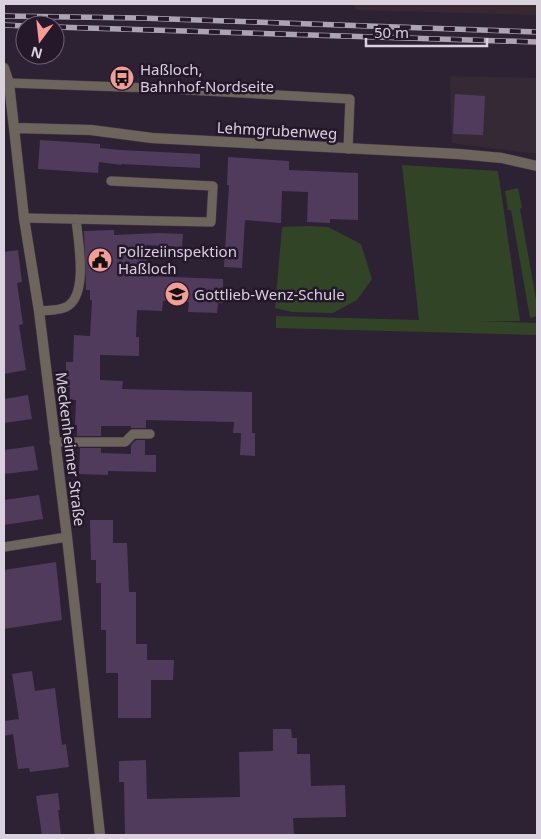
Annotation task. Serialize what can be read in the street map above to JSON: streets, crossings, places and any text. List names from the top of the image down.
{
  "streets": {
    "street": ["Lehmgrubenweg", "Meckenheimer Straße"]
  },
  "crossings": [
    ["Lehmgrubenweg", "Meckenheimer Straße"]
  ],
  "places": {
    "bus stop": ["Haßloch, Bahnhof-Nordseite"],
    "public building": ["Polizeiinspektion Haßloch"],
    "school or university": ["Gottlieb-Wenz-Schule"]
  },
  "scale_bar": "50 m",
  "north": "bottom"
}
